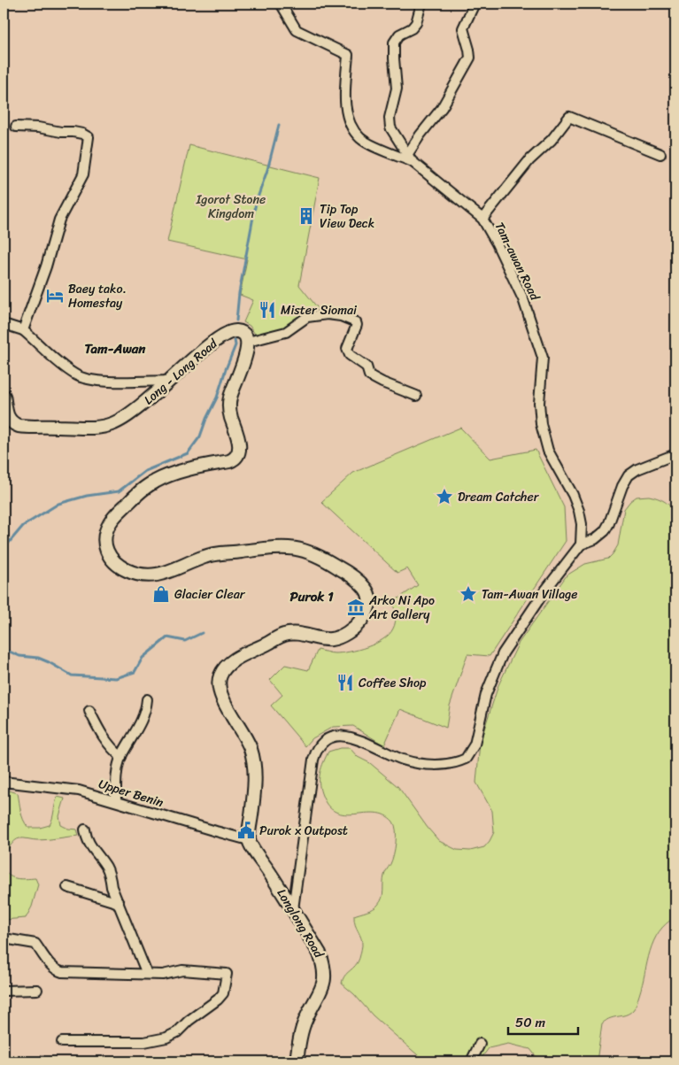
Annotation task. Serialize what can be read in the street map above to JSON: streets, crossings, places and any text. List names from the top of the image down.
{
  "streets": {
    "main road": ["Long - Long Road", "Longlong Road"],
    "street": ["Tam-awan Road", "Upper Benin"]
  },
  "crossings": [
    ["Upper Benin", "Longlong Road"]
  ],
  "districts": ["Tam-Awan", "Purok 1"],
  "parks": ["Igorot Stone Kingdom"],
  "places": {
    "building": ["Tip Top View Deck"],
    "hotel": ["Baey tako. Homestay"],
    "restaurant": ["Mister Siomai", "Coffee Shop"],
    "place": ["Dream Catcher", "Tam-Awan Village"],
    "shop": ["Glacier Clear"],
    "museum": ["Arko Ni Apo Art Gallery"],
    "public building": ["Purok x Outpost"]
  },
  "scale_bar": "50 m"
}
